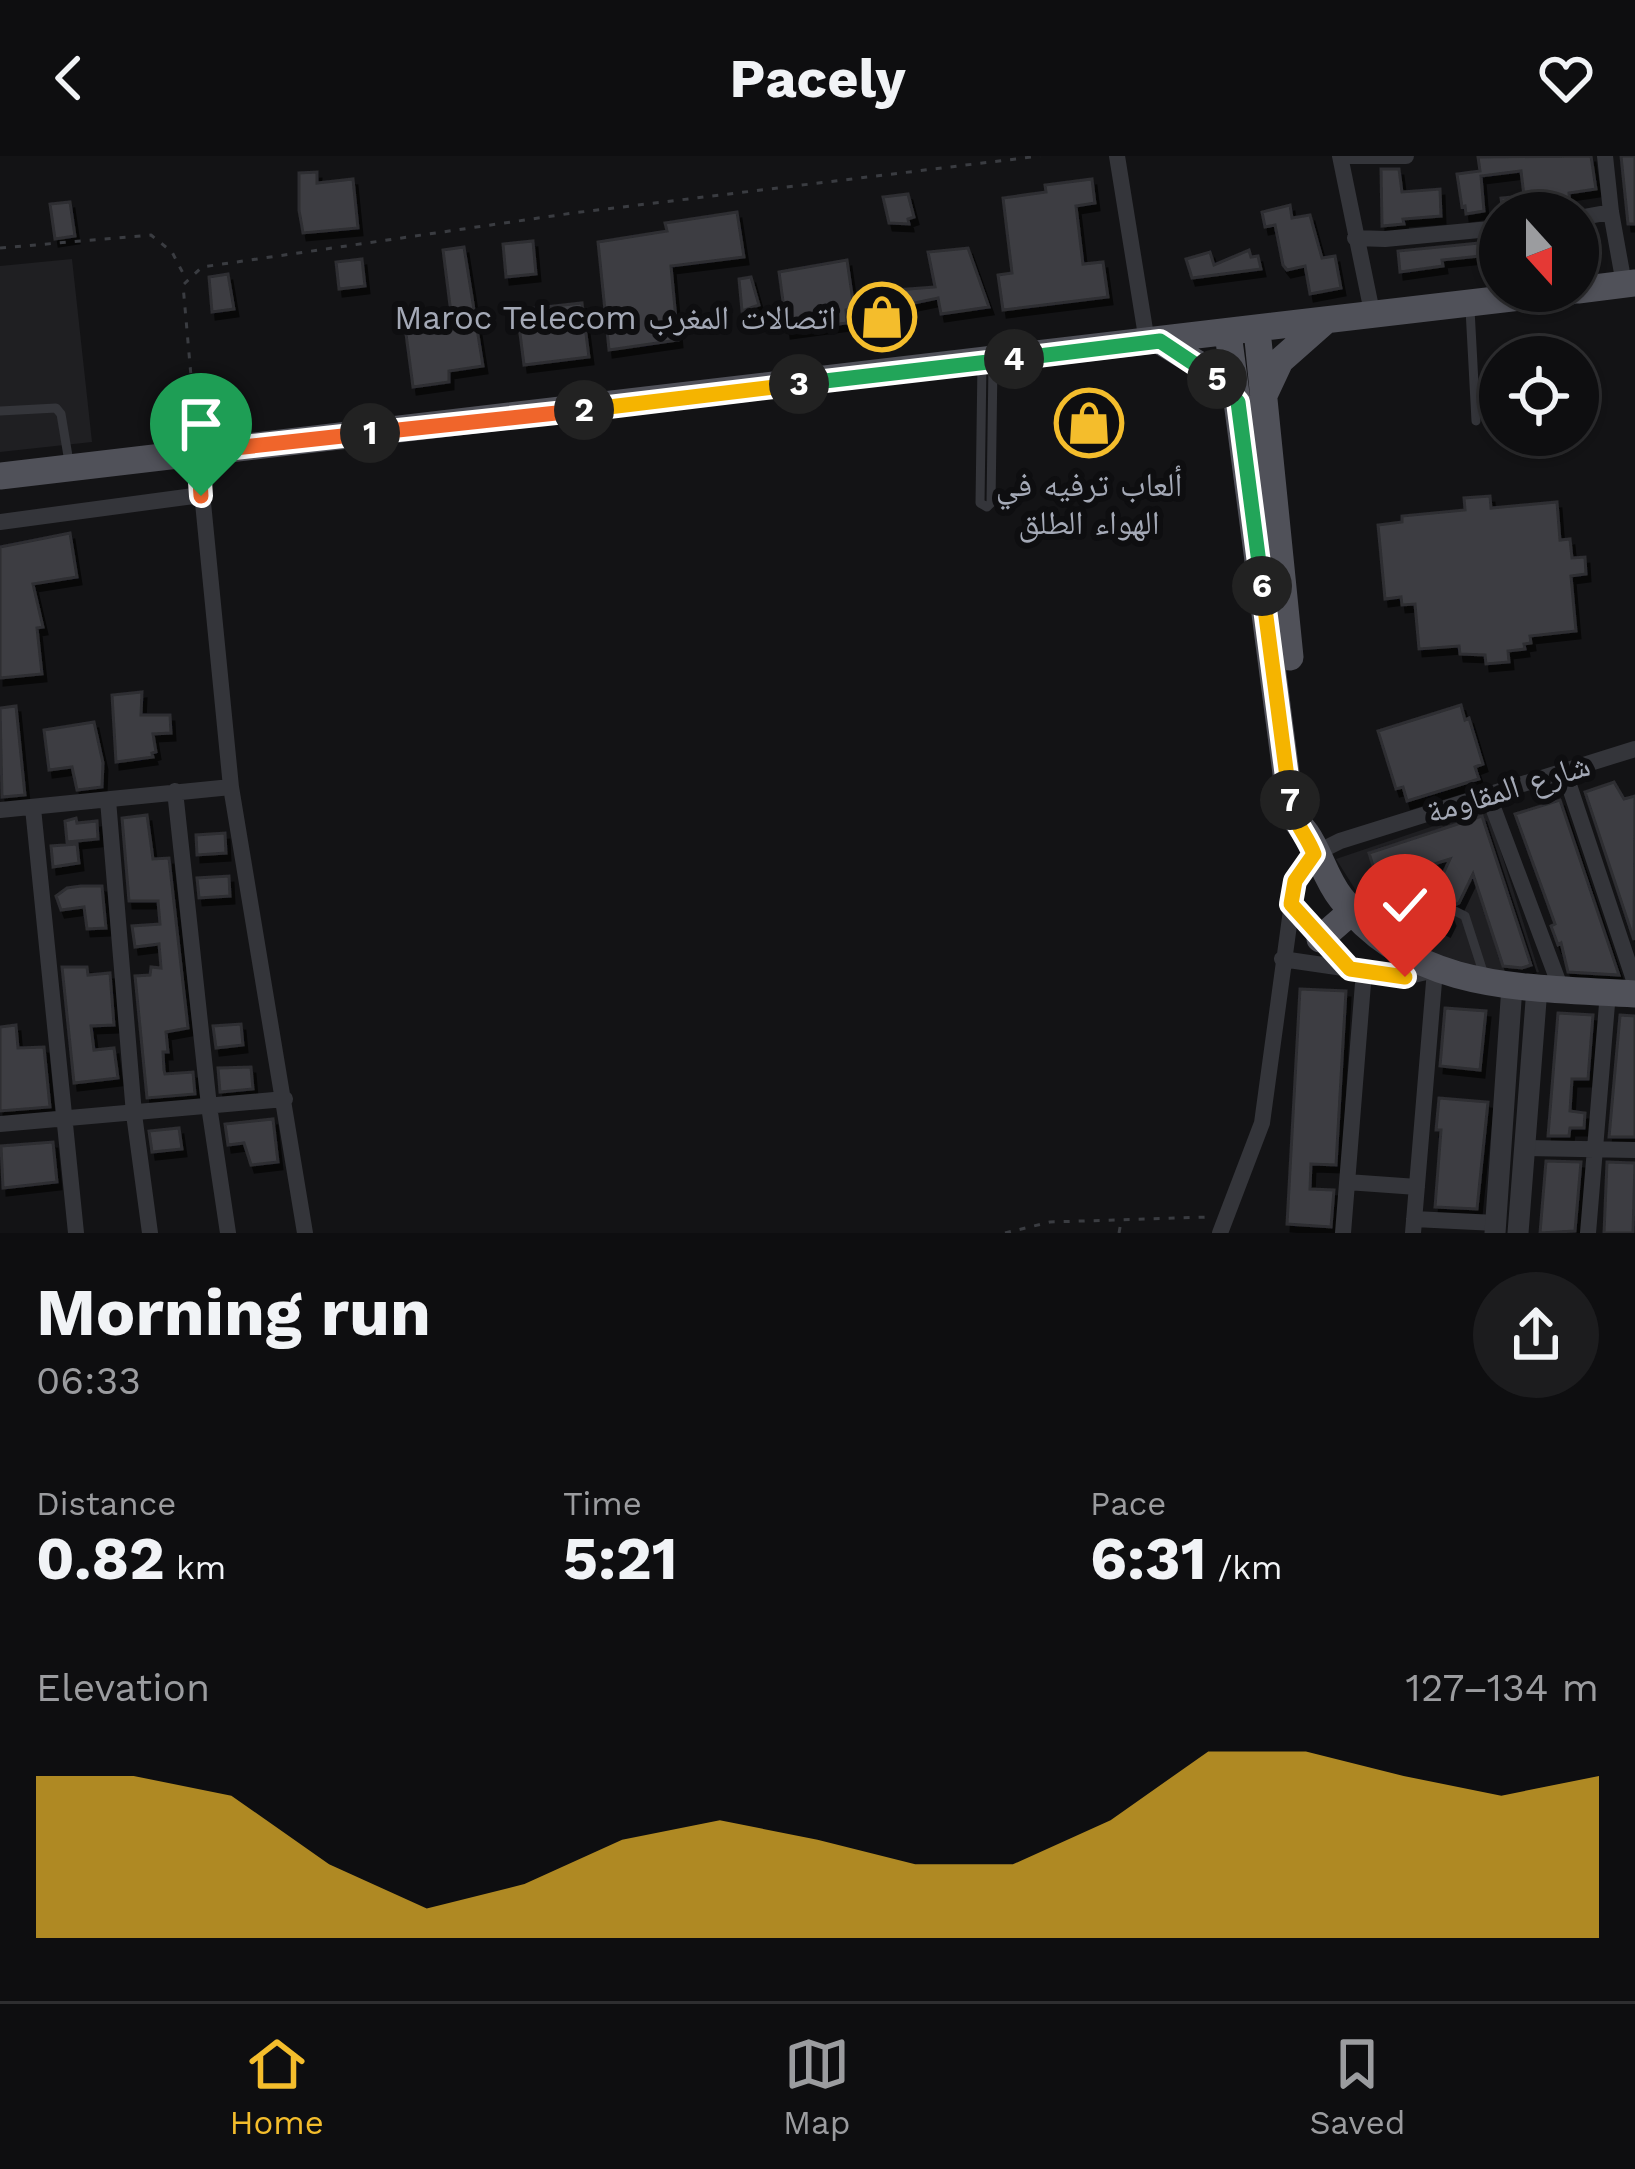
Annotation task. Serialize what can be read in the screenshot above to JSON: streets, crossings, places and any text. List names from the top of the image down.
{
  "streets": {
    "street": ["شارع المقاومة"]
  },
  "places": {
    "shop": ["Maroc Telecom اتصالات المغرب", "ألعاب ترفيه في الهواء الطلق"]
  },
  "north": "bottom",
  "page": {
    "header": "Pacely",
    "pins": [
      "4",
      "5",
      "3",
      "2",
      "1",
      "6",
      "7"
    ],
    "heading": ["Morning run", "06:33"],
    "stats": [
      ["Distance", "0.82 km"],
      ["Time", "5:21"],
      ["Pace", "6:31 /km"]
    ],
    "chart": ["Elevation", "127–134 m"],
    "tabs": ["Home", "Map", "Saved"]
  }
}
